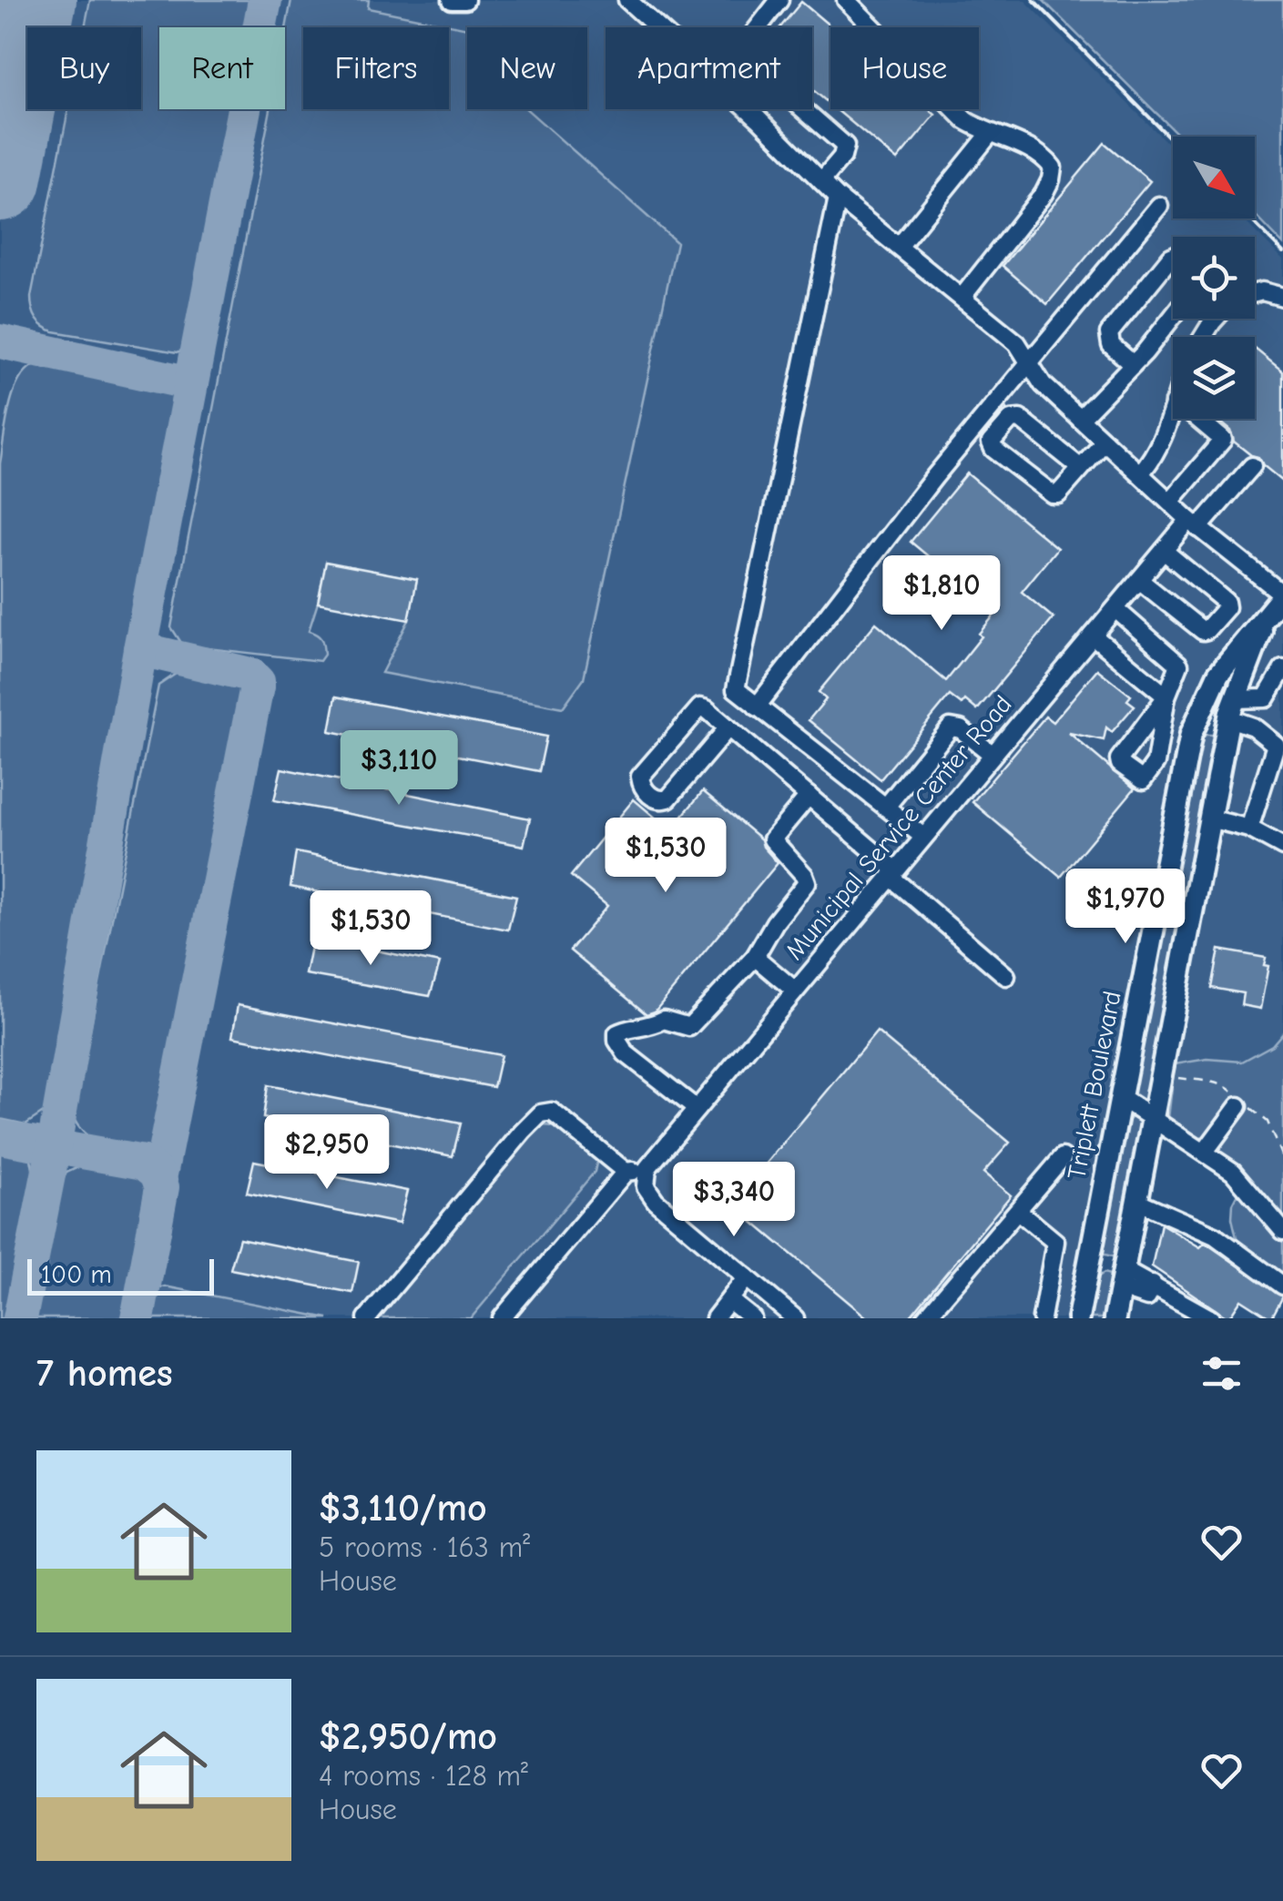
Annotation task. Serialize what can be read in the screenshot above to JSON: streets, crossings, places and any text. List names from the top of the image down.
{
  "streets": {
    "main road": ["Triplett Boulevard"],
    "street": ["Municipal Service Center Road"]
  },
  "scale_bar": "100 m",
  "north": "bottom right",
  "page": {
    "chip": [
      "Buy",
      "Rent",
      "Filters",
      "New",
      "Apartment",
      "House"
    ],
    "price": [
      "$1,810",
      "$3,110",
      "$1,530",
      "$1,970",
      "$1,530",
      "$2,950",
      "$3,340"
    ],
    "scale": "100 m",
    "heading": "7 homes",
    "list": [
      {
        "name": "$3,110/mo",
        "note": "5 rooms · 163 m² · House"
      },
      {
        "name": "$2,950/mo",
        "note": "4 rooms · 128 m² · House"
      }
    ]
  }
}
